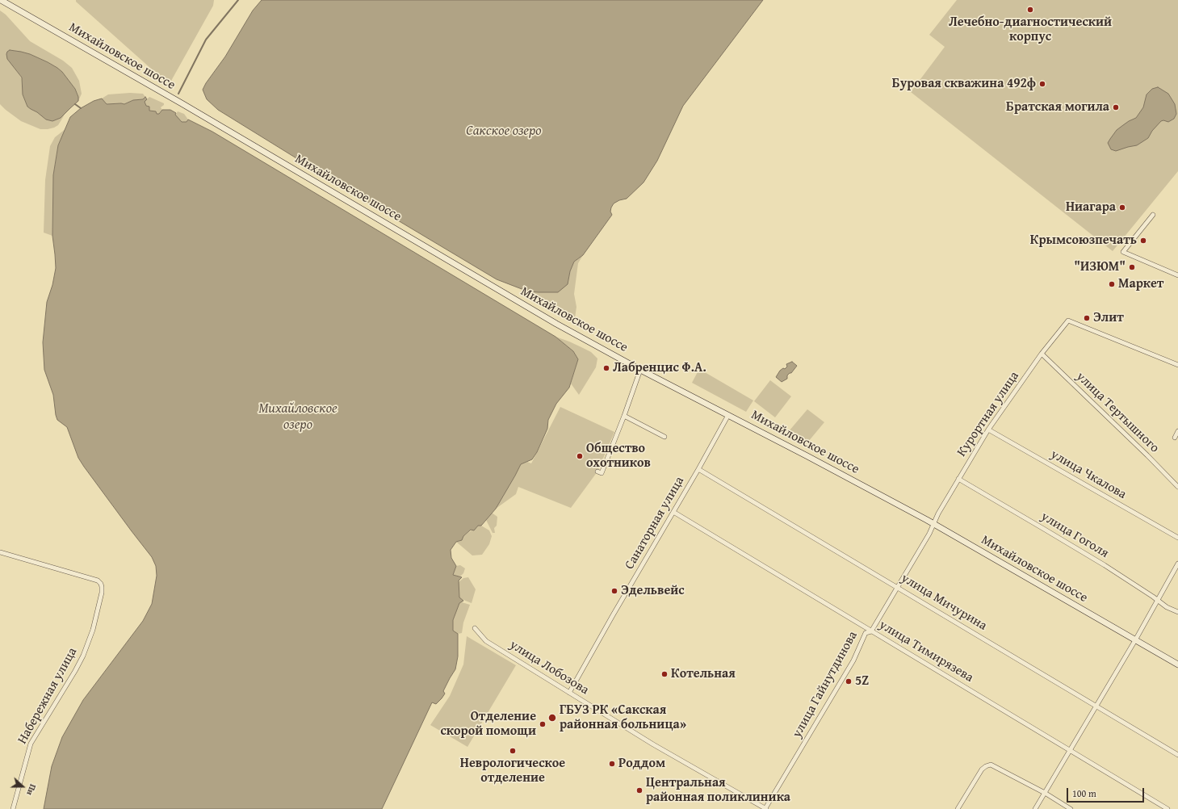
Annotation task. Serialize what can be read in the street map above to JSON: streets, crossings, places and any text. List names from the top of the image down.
{
  "streets": {
    "main road": ["Михайловское шоссе"],
    "street": [
      "улица Тертышного",
      "Курортная улица",
      "улица Чкалова",
      "Санаторная улица",
      "улица Гоголя",
      "улица Мичурина",
      "улица Тимирязева",
      "улица Лобозова",
      "улица Гайнутдинова",
      "Набережная улица"
    ]
  },
  "crossings": [
    ["Михайловское шоссе", "Курортная улица"],
    ["Михайловское шоссе", "Санаторная улица"],
    ["Михайловское шоссе", "улица Гайнутдинова"],
    ["улица Тертышного", "Курортная улица"],
    ["Курортная улица", "улица Чкалова"],
    ["Курортная улица", "улица Гоголя"],
    ["Курортная улица", "улица Гайнутдинова"],
    ["Санаторная улица", "улица Мичурина"],
    ["Санаторная улица", "улица Тимирязева"],
    ["Санаторная улица", "улица Лобозова"],
    ["улица Мичурина", "улица Гайнутдинова"],
    ["улица Тимирязева", "улица Гайнутдинова"],
    ["улица Лобозова", "улица Гайнутдинова"]
  ],
  "water": ["Сакское озеро", "Михайловское озеро"],
  "places": [
    "Лечебно-диагностический корпус",
    "Буровая скважина 492ф",
    "Братская могила",
    "Ниагара",
    "Крымсоюзпечать",
    "\"ИЗЮМ\"",
    "Маркет",
    "Элит",
    "Лабренцис Ф.А.",
    "Общество охотников",
    "Эдельвейс",
    "Котельная",
    "5Z",
    "ГБУЗ РК «Сакская районная больница»",
    "Отделение скорой помощи",
    "Неврологическое отделение",
    "Роддом",
    "Центральная районная поликлиника"
  ],
  "scale_bar": "100 m",
  "north": "right"
}
